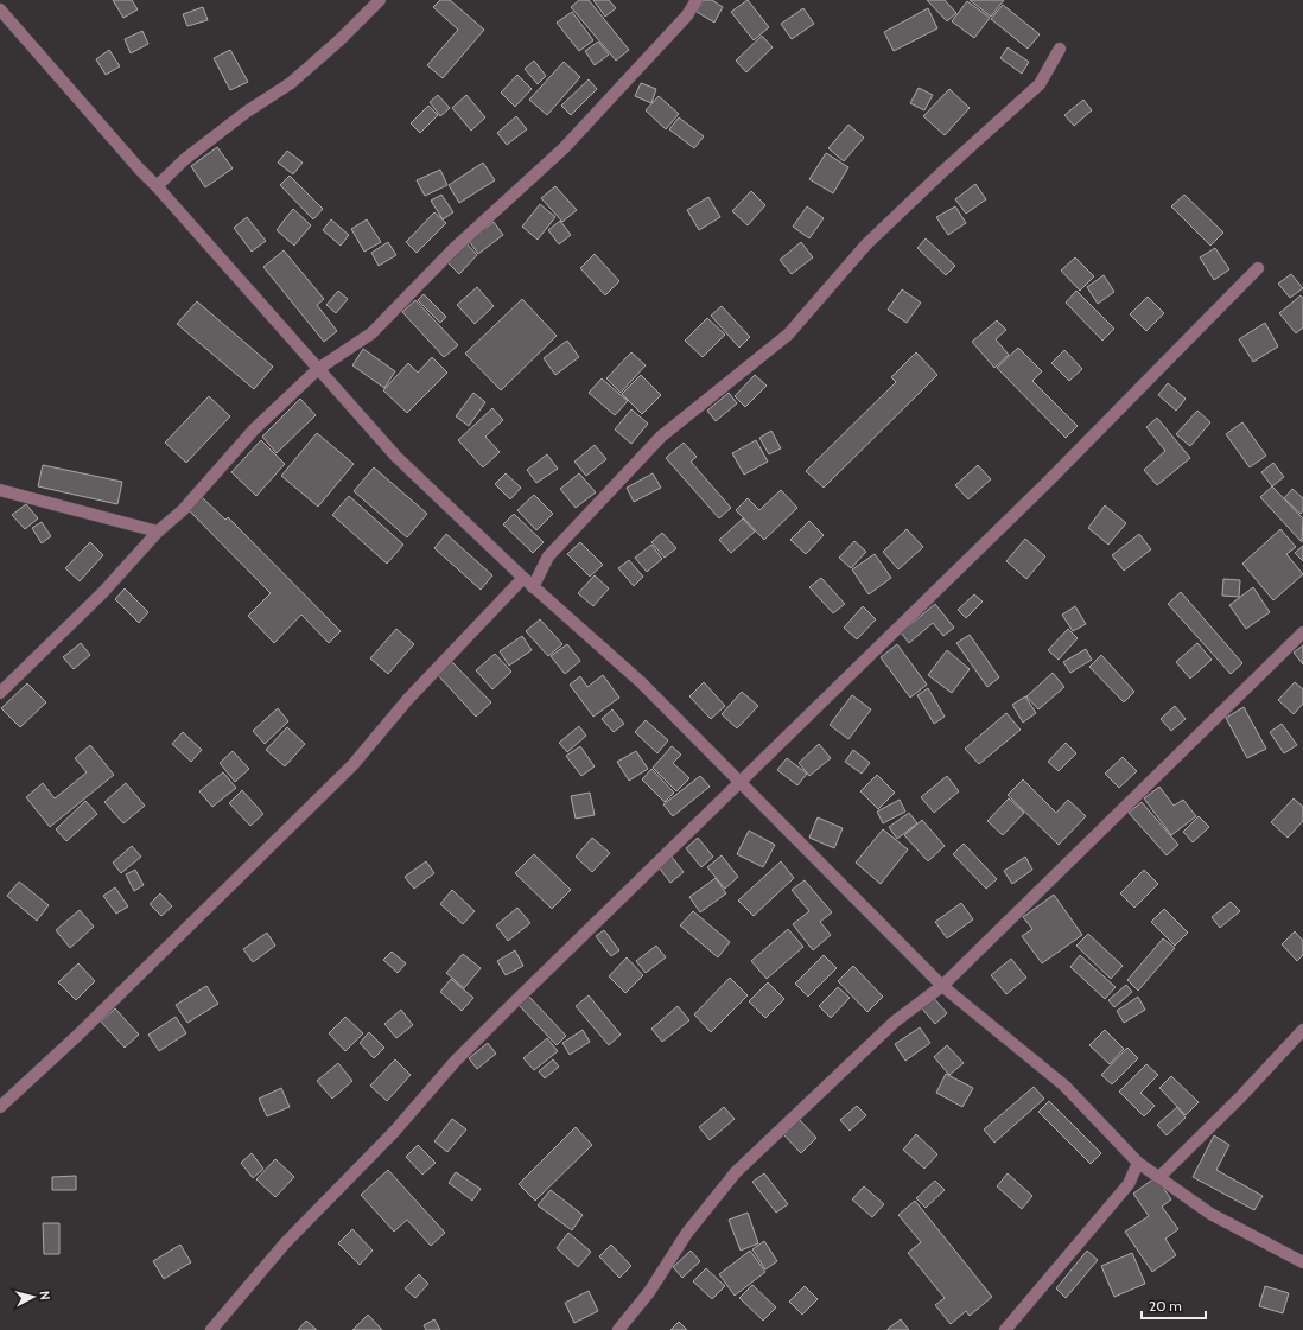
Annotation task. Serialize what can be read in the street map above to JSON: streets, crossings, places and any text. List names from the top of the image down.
{
  "scale_bar": "20 m",
  "north": "right"
}
